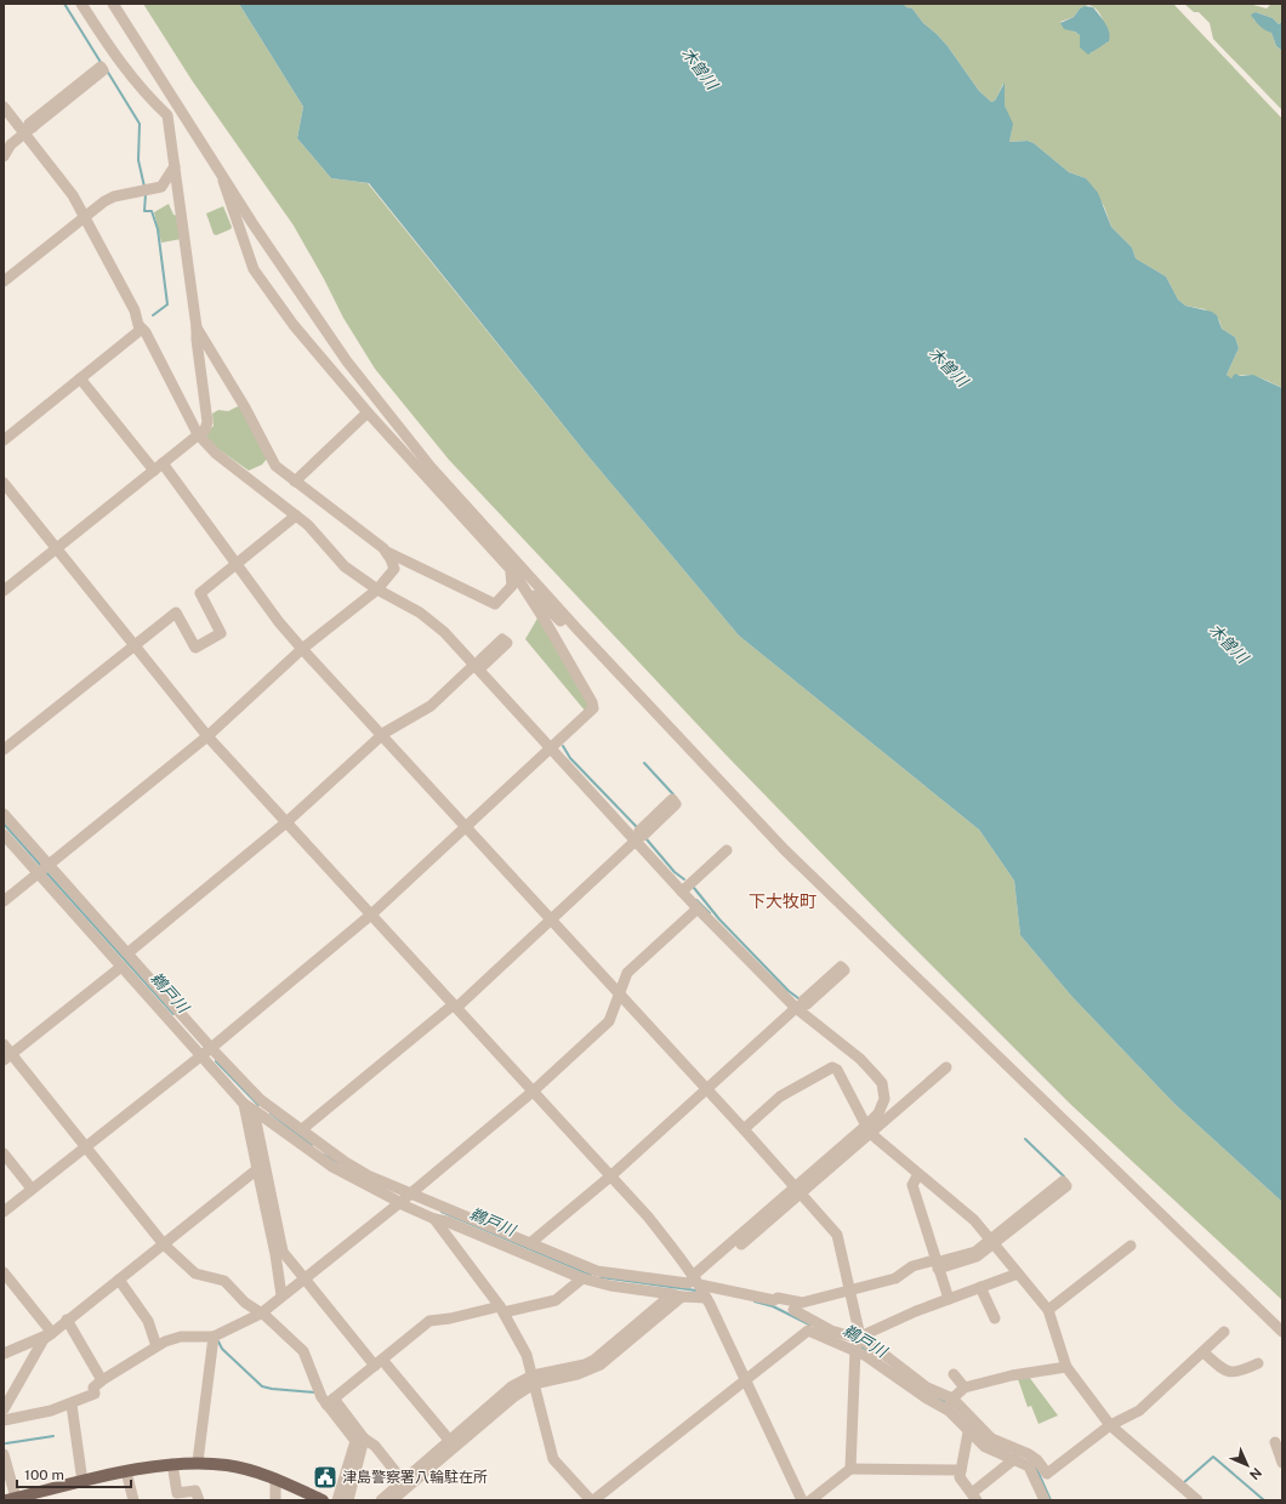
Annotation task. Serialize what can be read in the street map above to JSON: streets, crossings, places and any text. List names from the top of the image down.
{
  "districts": ["下大牧町"],
  "water": ["木曽川", "鵜戸川"],
  "places": {
    "public building": ["津島警察署八輪駐在所"]
  },
  "scale_bar": "100 m",
  "north": "bottom right"
}
